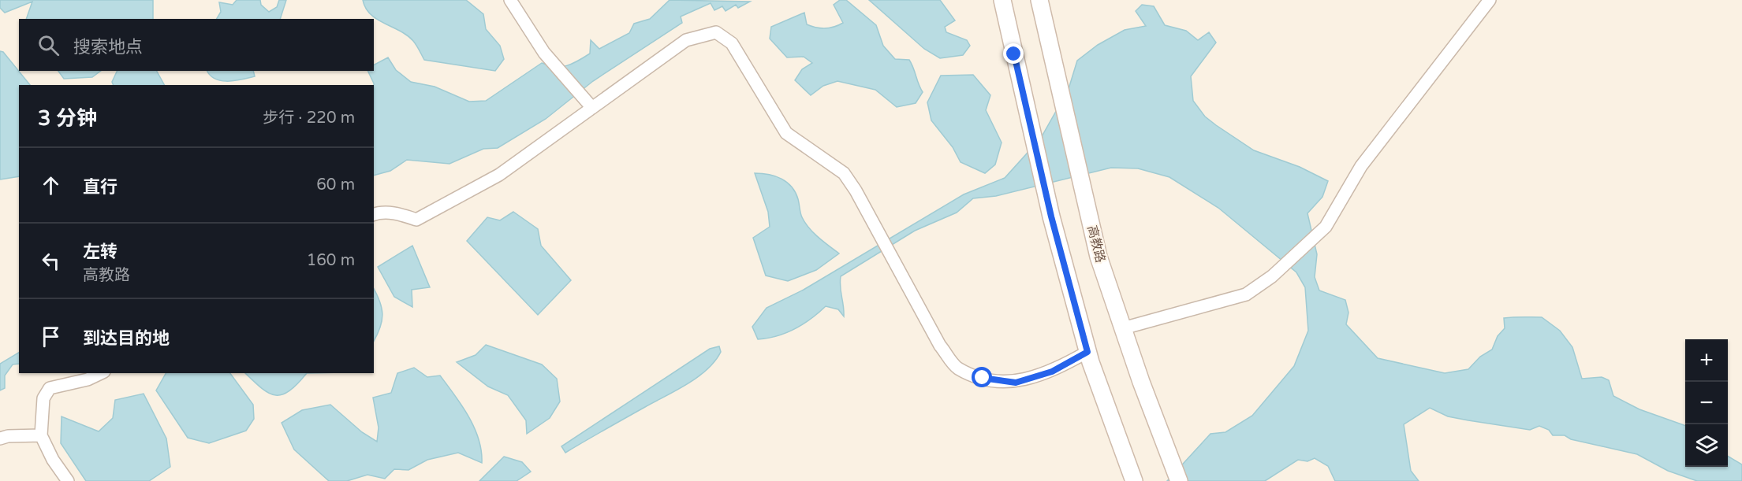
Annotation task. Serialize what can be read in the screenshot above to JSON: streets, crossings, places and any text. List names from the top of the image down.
{
  "streets": {
    "main road": ["高教路"]
  },
  "page": {
    "search": "搜索地点",
    "heading": ["3 分钟", "步行 · 220 m"],
    "list": [
      ["直行", "60 m"],
      ["左转", "高教路", "160 m"],
      "到达目的地"
    ],
    "map_buttons": ["+", "−"]
  }
}
